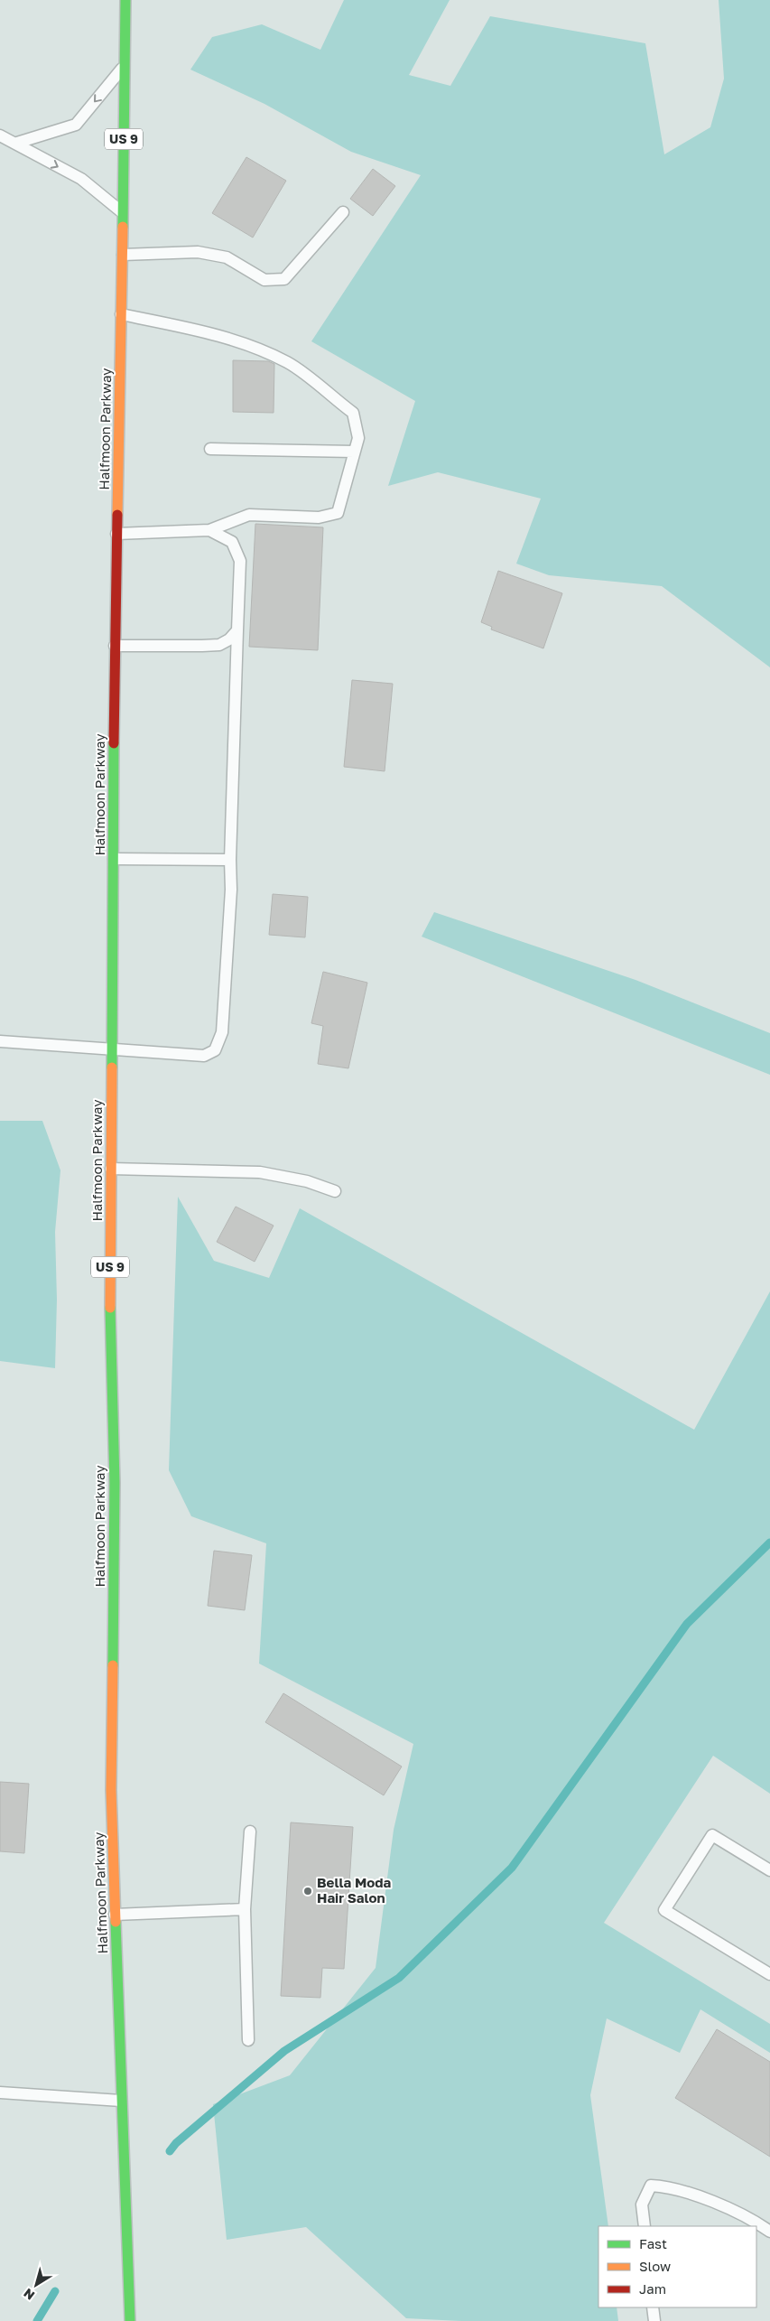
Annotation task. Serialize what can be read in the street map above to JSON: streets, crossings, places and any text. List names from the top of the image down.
{
  "streets": {
    "main road": ["US 9", "Halfmoon Parkway"]
  },
  "places": ["Bella Moda Hair Salon"],
  "legend": ["Fast", "Slow", "Jam"],
  "north": "bottom left"
}
